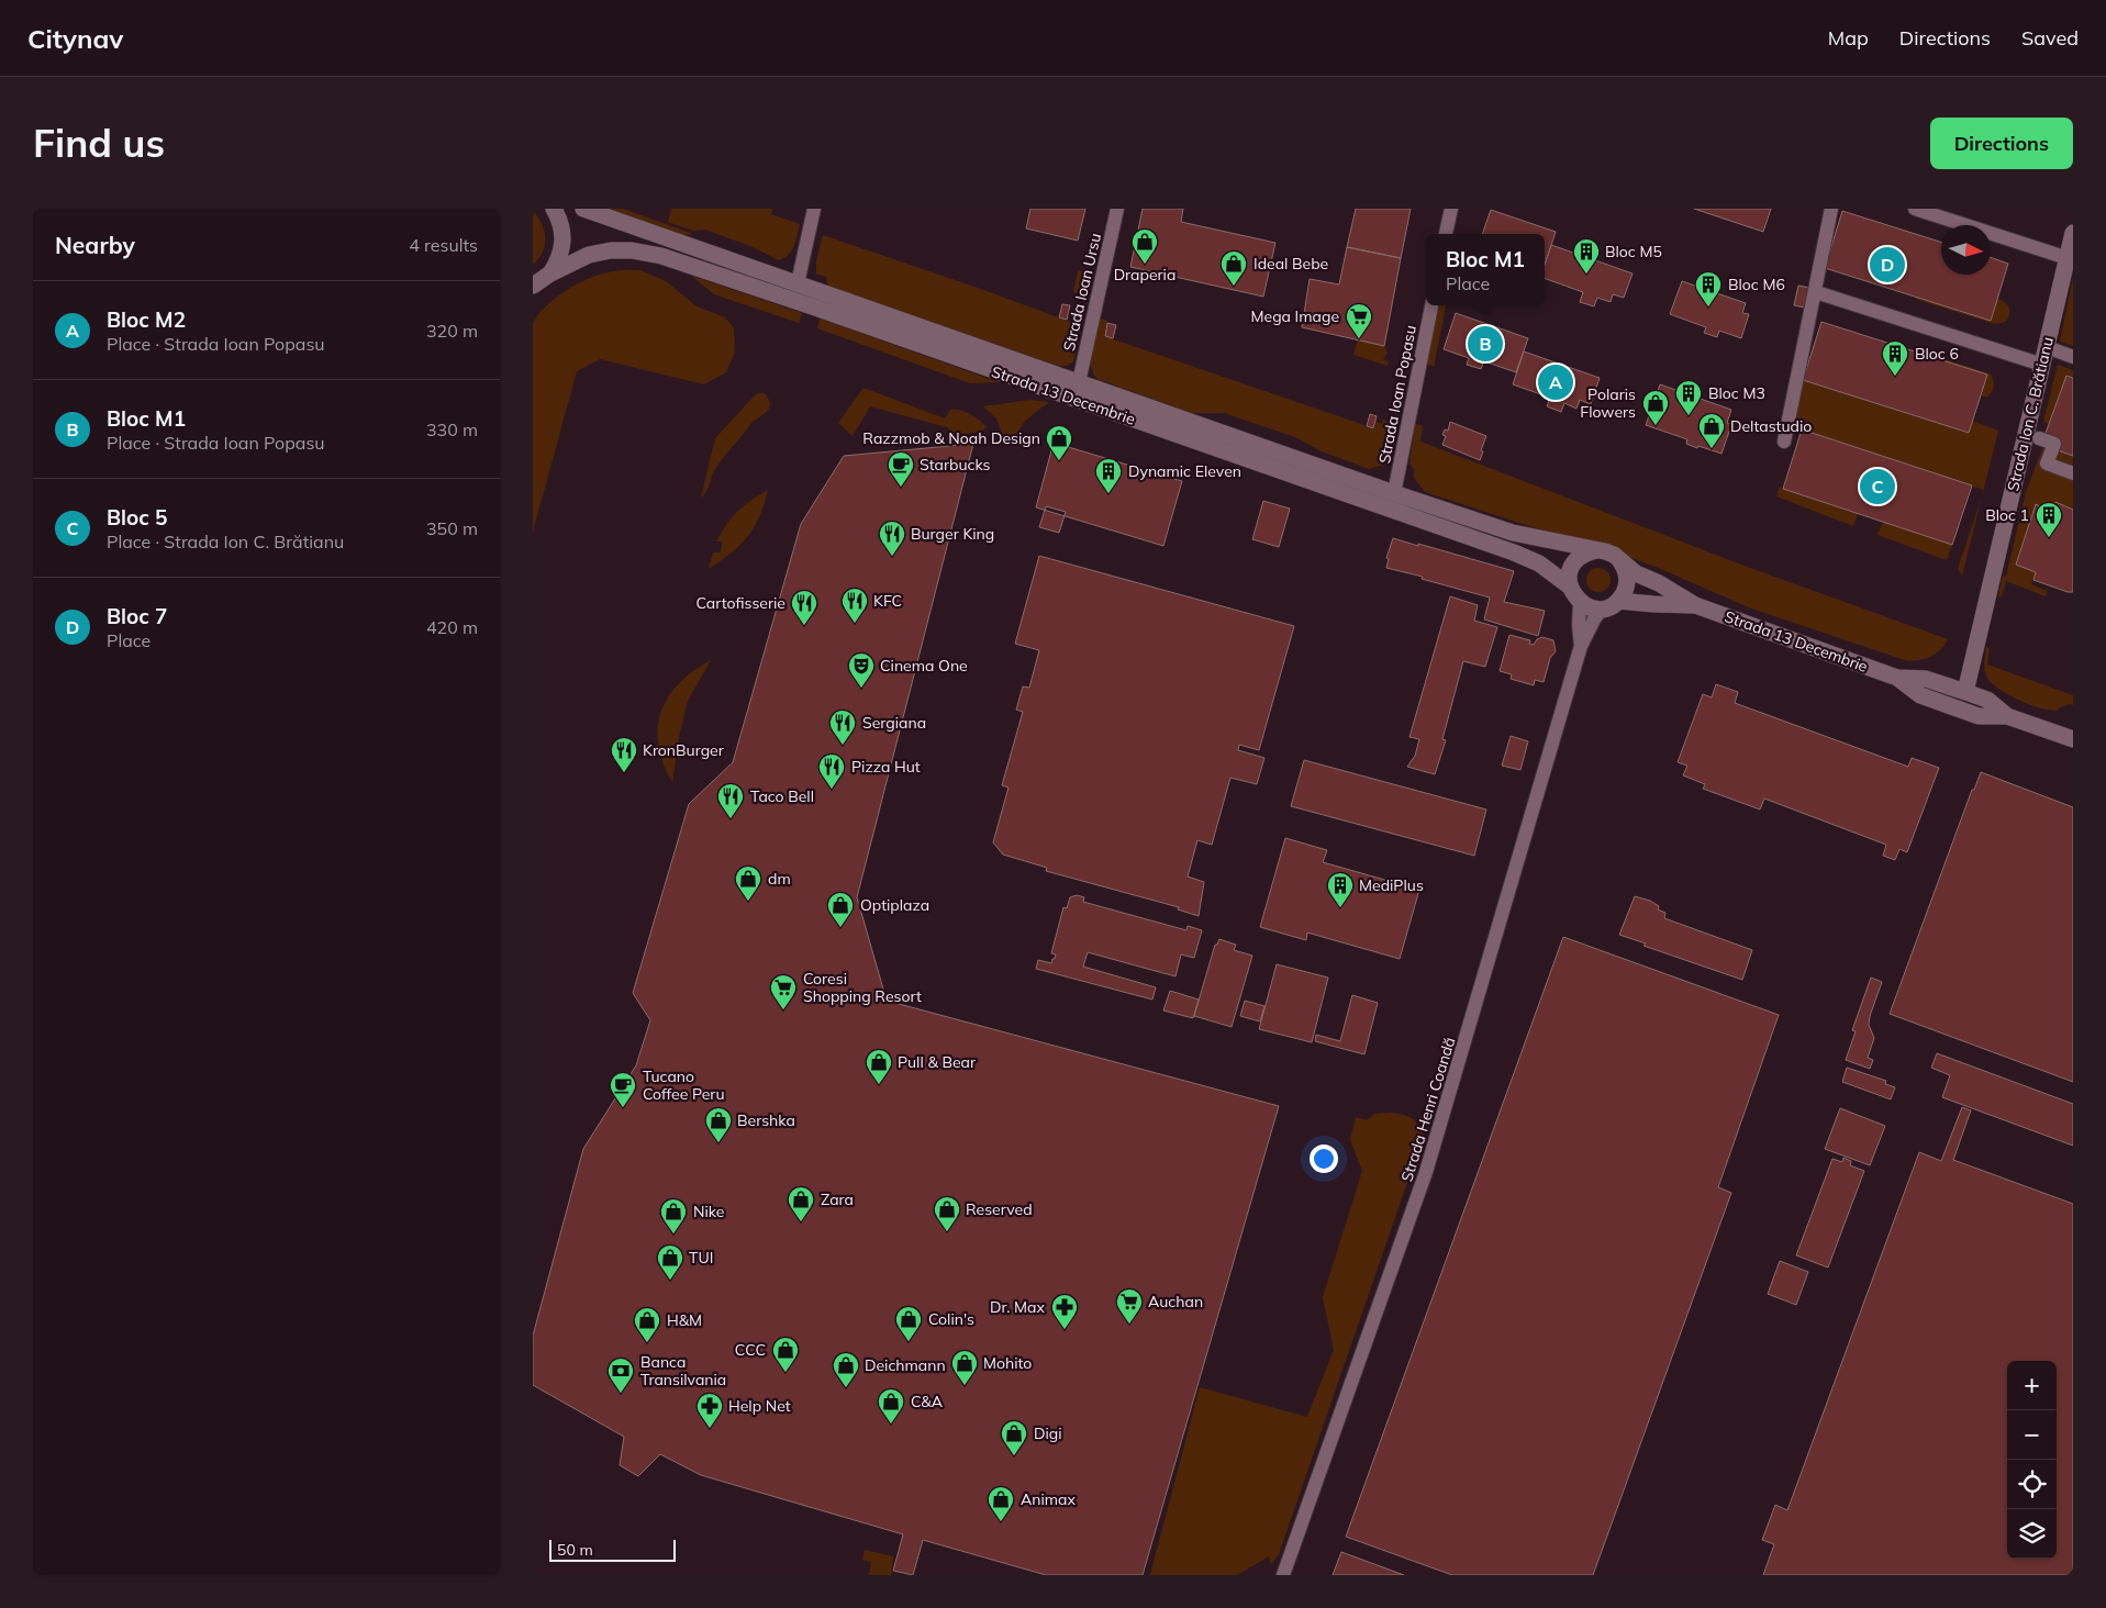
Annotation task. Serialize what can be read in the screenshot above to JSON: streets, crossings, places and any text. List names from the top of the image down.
{
  "streets": {
    "main road": ["Strada 13 Decembrie", "Strada Ion C. Brătianu"],
    "street": ["Strada Ioan Ursu", "Strada Ioan Popasu", "Strada Henri Coandă"]
  },
  "crossings": [
    ["Strada Ioan Ursu", "Strada 13 Decembrie"],
    ["Strada Ioan Popasu", "Strada 13 Decembrie"],
    ["Strada 13 Decembrie", "Strada Ion C. Brătianu"],
    ["Strada 13 Decembrie", "Strada Henri Coandă"]
  ],
  "places": {
    "shop": [
      "Draperia",
      "Ideal Bebe",
      "Polaris Flowers",
      "Deltastudio",
      "Razzmob & Noah Design",
      "dm",
      "Optiplaza",
      "Pull & Bear",
      "Bershka",
      "Zara",
      "Reserved",
      "Nike",
      "TUI",
      "Colin's",
      "H&M",
      "CCC",
      "Mohito",
      "Deichmann",
      "C&A",
      "Digi",
      "Animax"
    ],
    "building": [
      "Bloc M5",
      "Bloc M6",
      "Bloc 6",
      "Bloc M3",
      "Dynamic Eleven",
      "Bloc 1",
      "MediPlus"
    ],
    "supermarket": ["Mega Image", "Coresi Shopping Resort", "Auchan"],
    "cafe": ["Starbucks", "Tucano Coffee Peru"],
    "restaurant": [
      "Burger King",
      "KFC",
      "Cartofisserie",
      "Sergiana",
      "KronBurger",
      "Pizza Hut",
      "Taco Bell"
    ],
    "theatre": ["Cinema One"],
    "pharmacy": ["Dr. Max", "Help Net"],
    "bank": ["Banca Transilvania"]
  },
  "scale_bar": "50 m",
  "north": "right",
  "page": {
    "header": "Citynav",
    "nav": ["Map", "Directions", "Saved"],
    "buttons": "Directions",
    "title": "Find us",
    "heading": ["Nearby", "4 results"],
    "popup": ["Bloc M1", "Place"],
    "pins": [
      "D",
      "B",
      "A",
      "C"
    ],
    "list": [
      {
        "mark": "A",
        "name": "Bloc M2",
        "note": "Place · Strada Ioan Popasu",
        "value": "320 m"
      },
      {
        "mark": "B",
        "name": "Bloc M1",
        "note": "Place · Strada Ioan Popasu",
        "value": "330 m"
      },
      {
        "mark": "C",
        "name": "Bloc 5",
        "note": "Place · Strada Ion C. Brătianu",
        "value": "350 m"
      },
      {
        "mark": "D",
        "name": "Bloc 7",
        "note": "Place",
        "value": "420 m"
      }
    ],
    "map_buttons": ["+", "−"],
    "scale": "50 m"
  }
}
